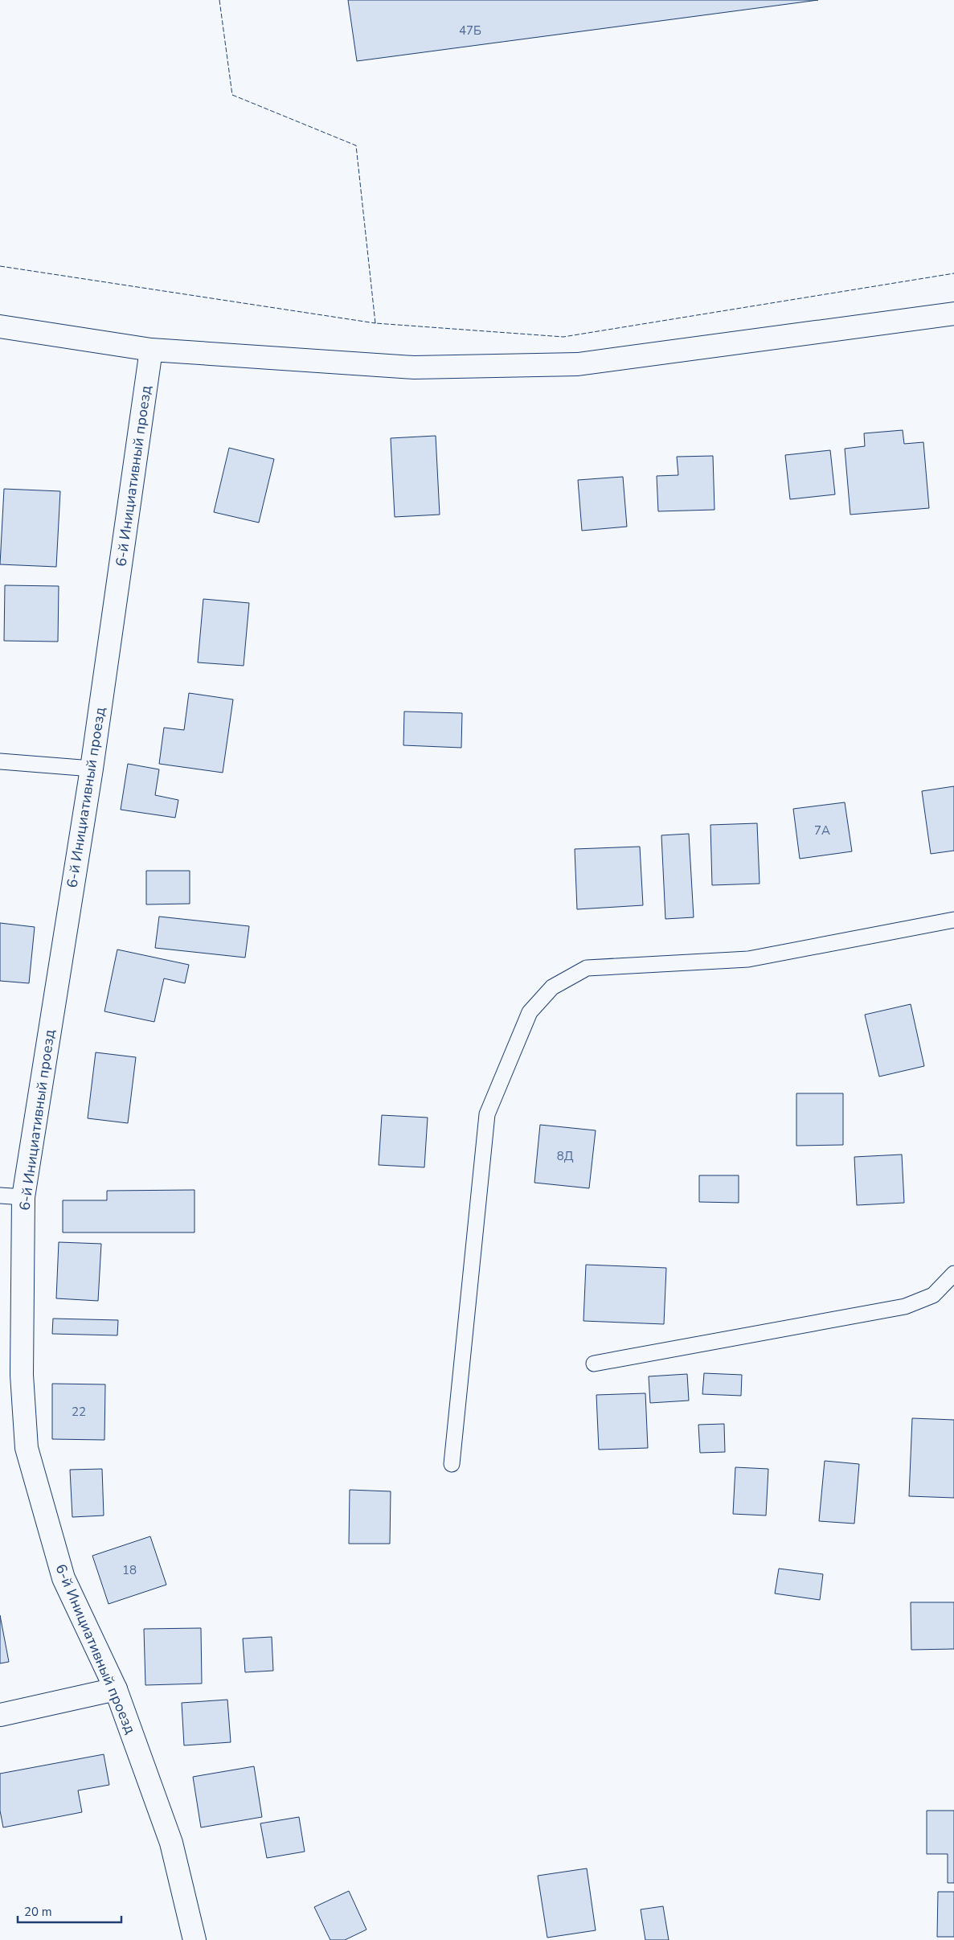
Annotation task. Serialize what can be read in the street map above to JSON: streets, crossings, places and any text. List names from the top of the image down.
{
  "streets": {
    "street": ["6-й Инициативный проезд"]
  },
  "house_numbers": [
    "47Б",
    "7А",
    "8Д",
    "22",
    "18"
  ],
  "scale_bar": "20 m"
}
